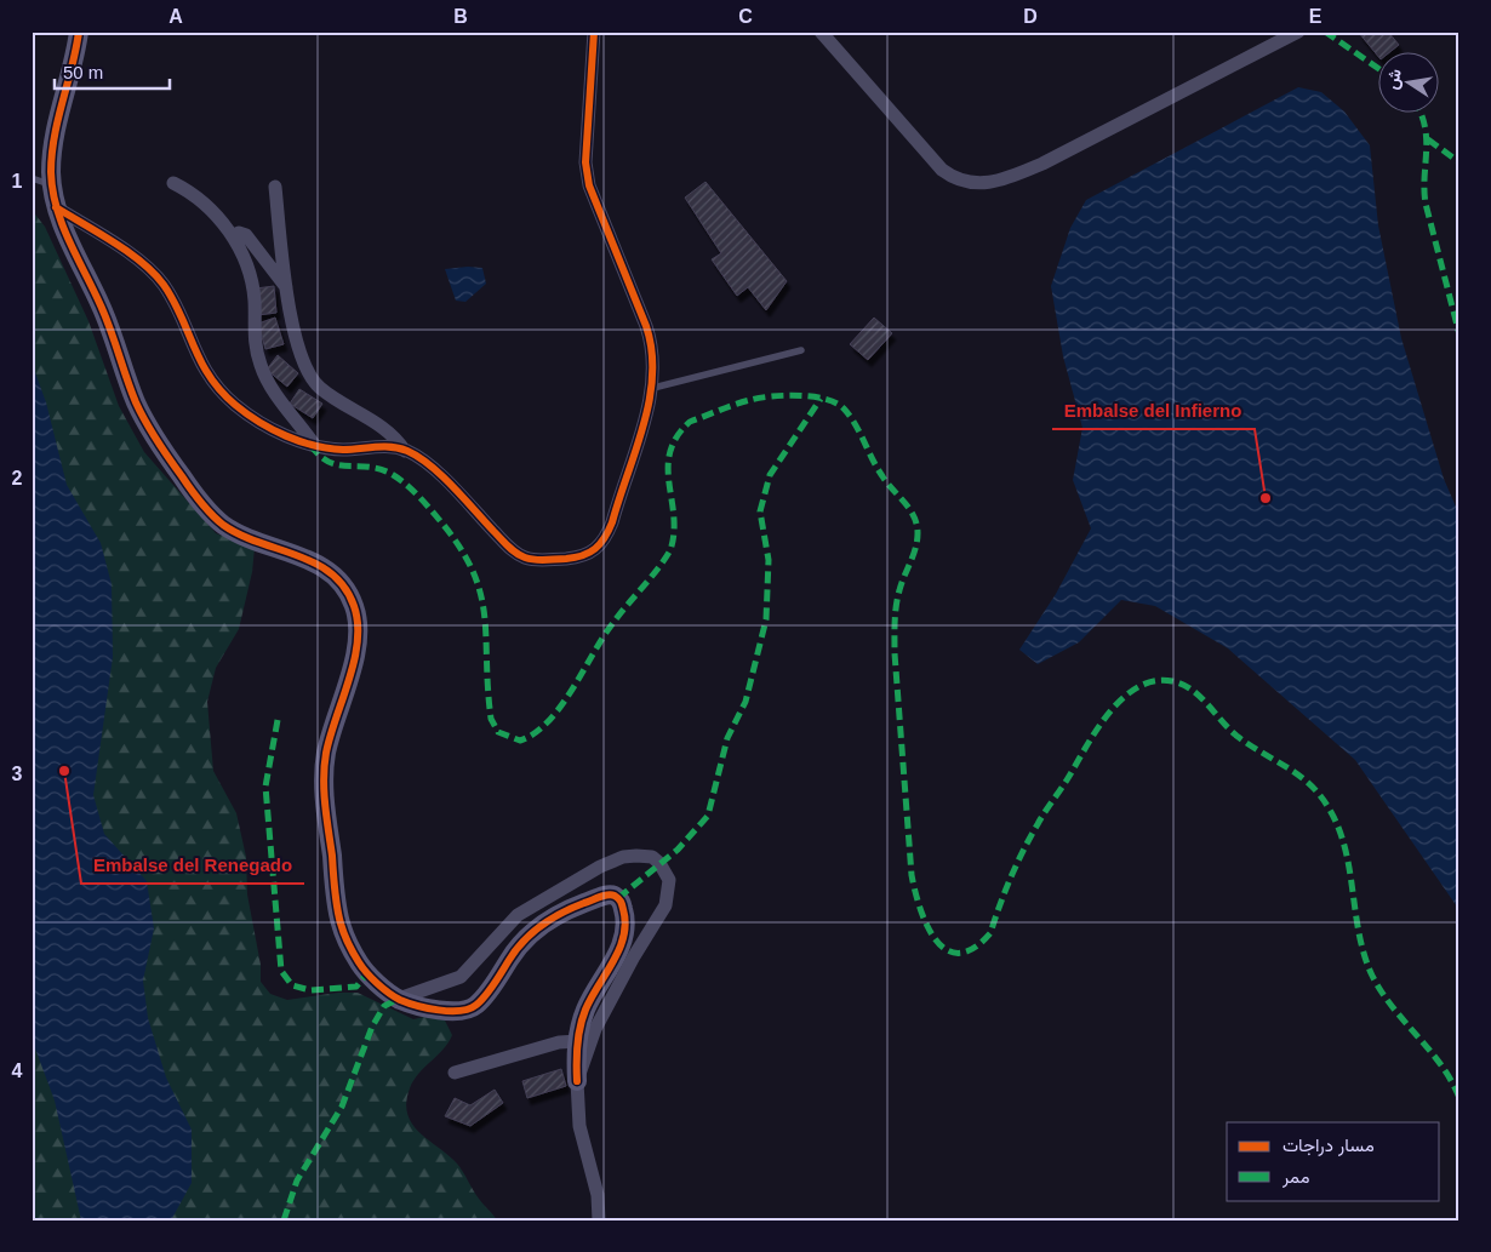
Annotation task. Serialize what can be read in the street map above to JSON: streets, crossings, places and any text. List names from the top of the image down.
{
  "places": ["Embalse del Infierno", "Embalse del Renegado"],
  "legend": ["مسار دراجات", "ممر"],
  "scale_bar": "50 m",
  "north": "left",
  "grid": {
    "columns": [
      "A",
      "B",
      "C",
      "D",
      "E"
    ],
    "rows": [
      "1",
      "2",
      "3",
      "4"
    ]
  }
}
